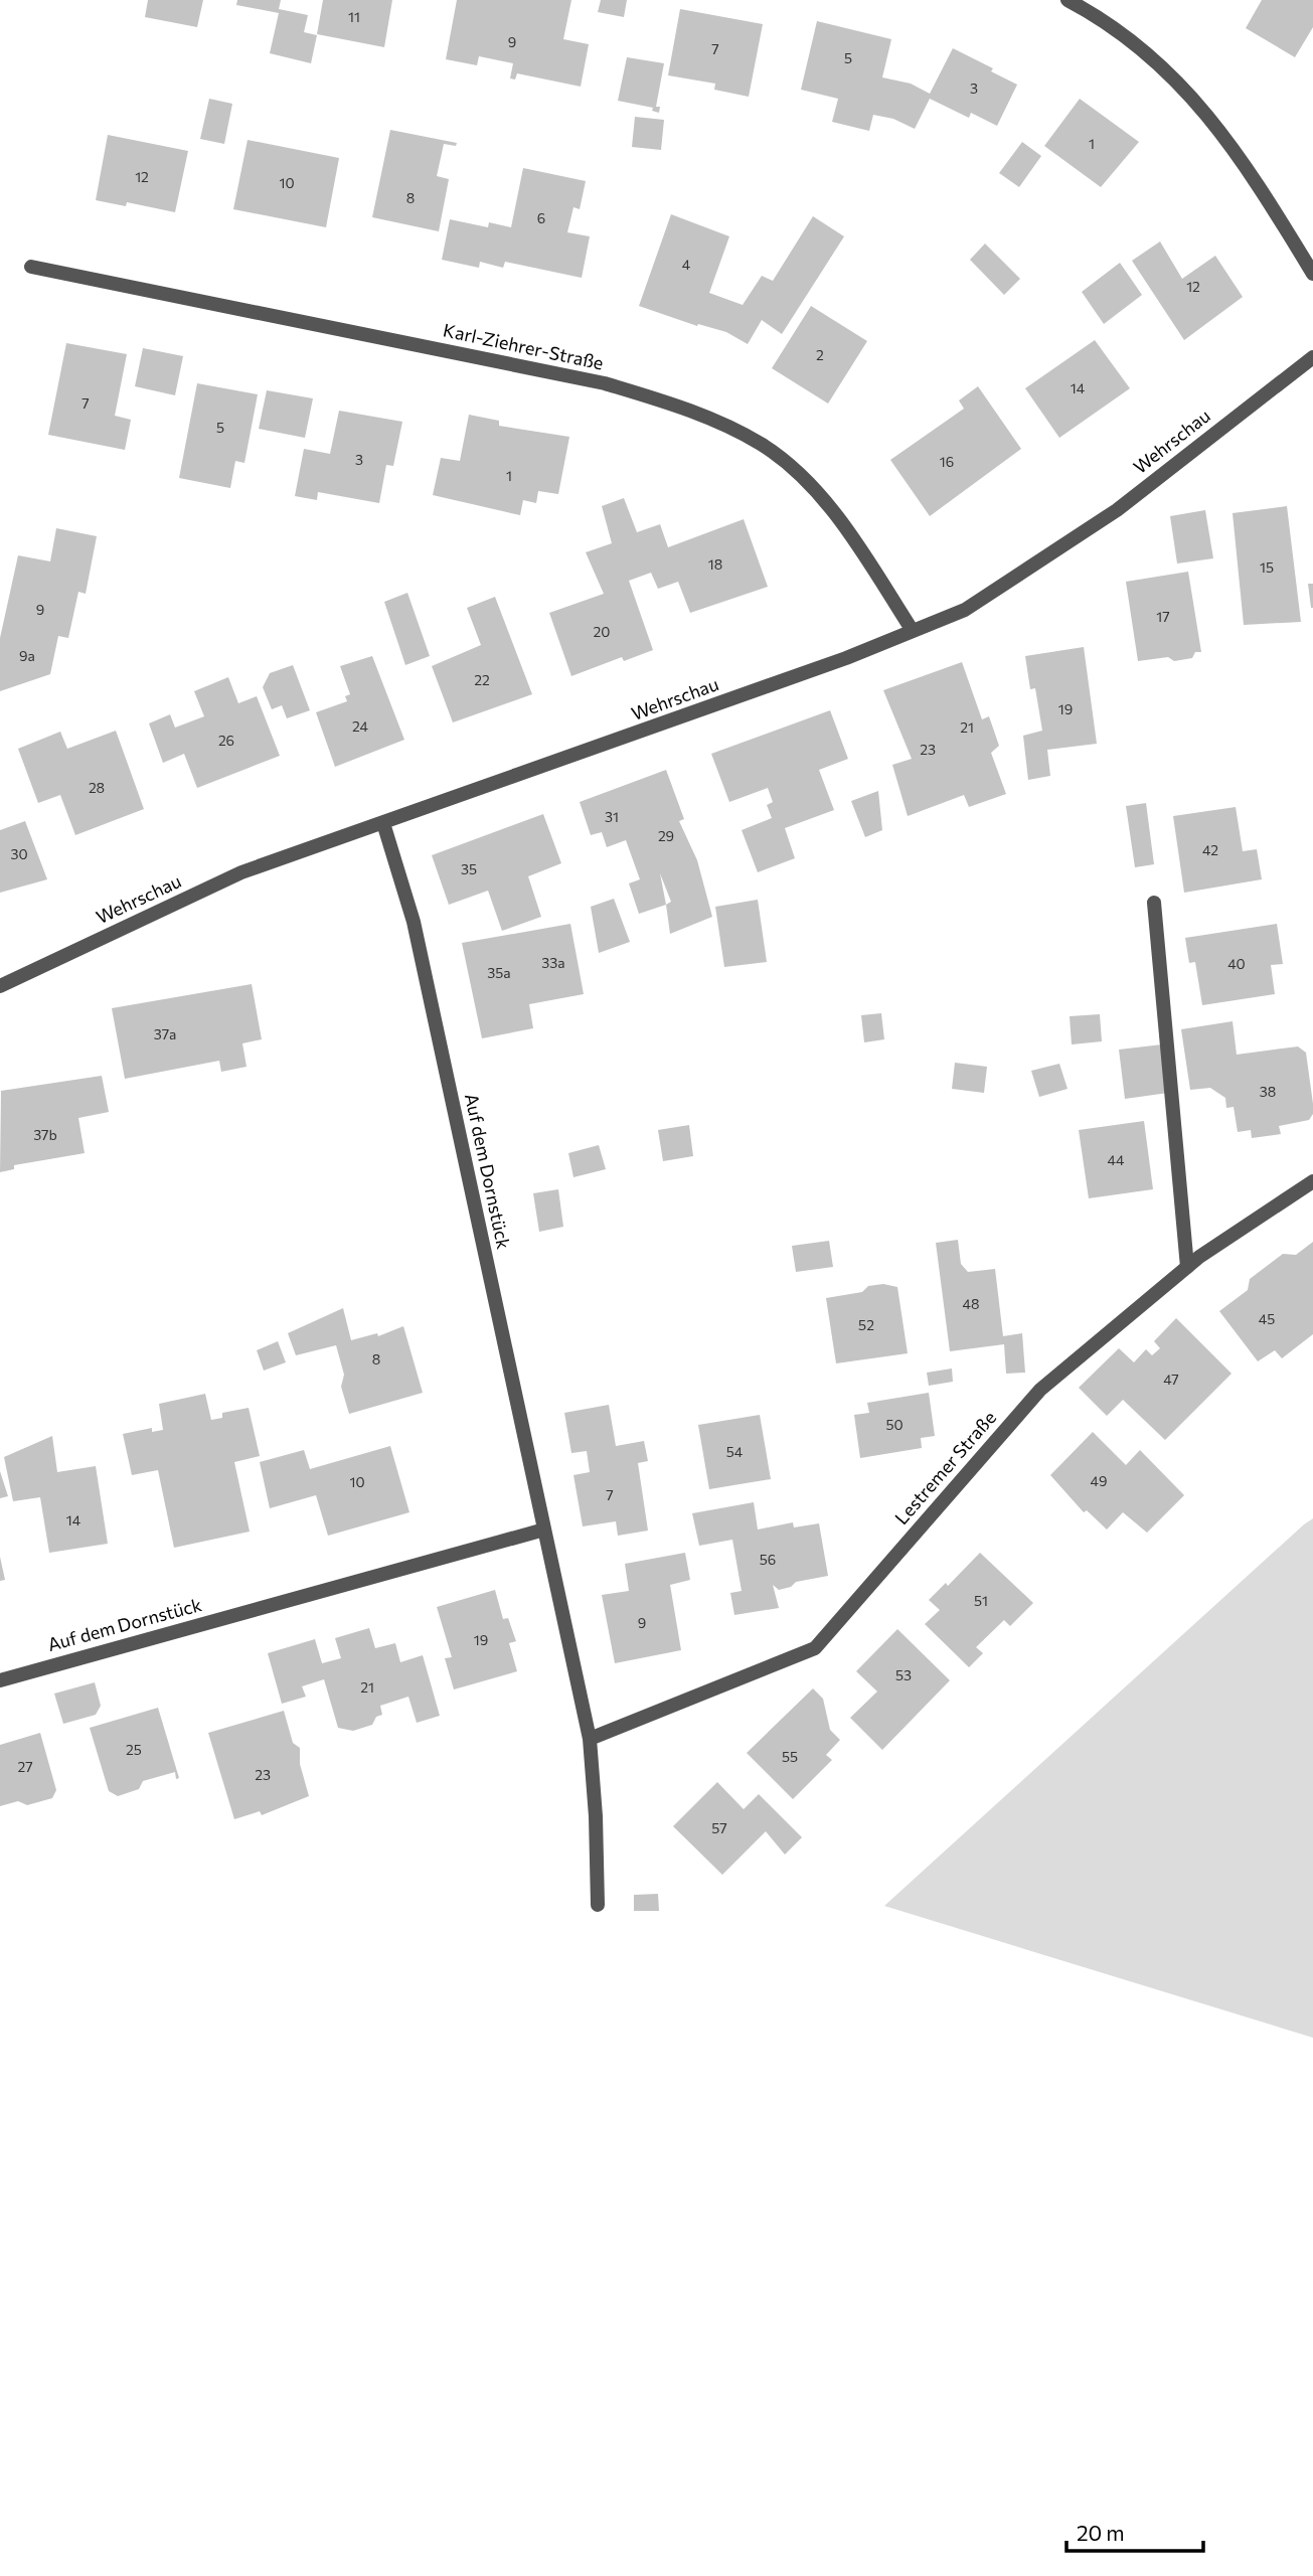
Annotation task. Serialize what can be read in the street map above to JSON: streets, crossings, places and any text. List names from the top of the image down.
{
  "streets": {
    "street": [
      "Karl-Ziehrer-Straße",
      "Wehrschau",
      "Auf dem Dornstück",
      "Lestremer Straße"
    ]
  },
  "crossings": [
    ["Karl-Ziehrer-Straße", "Wehrschau"],
    ["Wehrschau", "Auf dem Dornstück"],
    ["Auf dem Dornstück", "Lestremer Straße"]
  ],
  "house_numbers": [
    "11",
    "9",
    "7",
    "5",
    "3",
    "1",
    "12",
    "10",
    "8",
    "6",
    "4",
    "12",
    "2",
    "14",
    "7",
    "5",
    "3",
    "16",
    "1",
    "18",
    "15",
    "9",
    "17",
    "20",
    "9a",
    "22",
    "19",
    "24",
    "21",
    "26",
    "23",
    "28",
    "31",
    "29",
    "42",
    "30",
    "35",
    "33a",
    "40",
    "35a",
    "37a",
    "38",
    "37b",
    "44",
    "48",
    "45",
    "52",
    "8",
    "47",
    "50",
    "54",
    "49",
    "10",
    "7",
    "14",
    "56",
    "51",
    "9",
    "19",
    "53",
    "21",
    "25",
    "55",
    "27",
    "23",
    "57"
  ],
  "scale_bar": "20 m"
}
